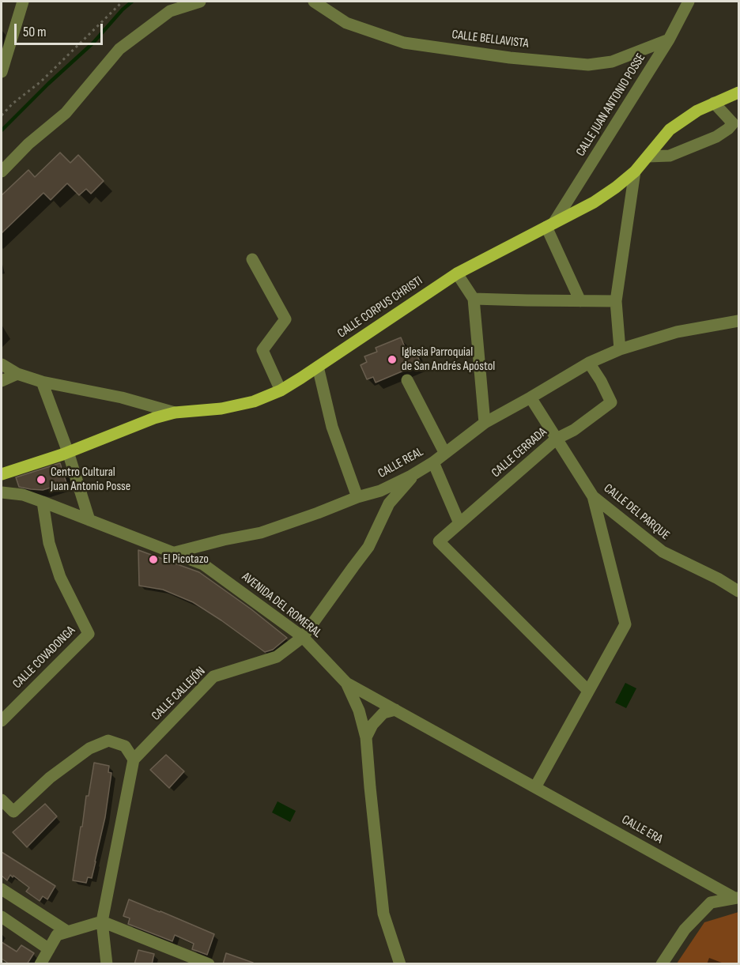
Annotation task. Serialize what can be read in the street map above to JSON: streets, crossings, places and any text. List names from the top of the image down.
{
  "streets": {
    "main road": ["CALLE CORPUS CHRISTI"],
    "street": [
      "CALLE BELLAVISTA",
      "CALLE JUAN ANTONIO POSSE",
      "CALLE CERRADA",
      "CALLE REAL",
      "CALLE DEL PARQUE",
      "AVENIDA DEL ROMERAL",
      "CALLE COVADONGA",
      "CALLE CALLEJÓN",
      "CALLE ERA"
    ]
  },
  "crossings": [
    ["CALLE BELLAVISTA", "CALLE JUAN ANTONIO POSSE"],
    ["CALLE JUAN ANTONIO POSSE", "CALLE CORPUS CHRISTI"],
    ["CALLE CERRADA", "CALLE REAL"],
    ["CALLE CERRADA", "CALLE DEL PARQUE"],
    ["CALLE REAL", "CALLE DEL PARQUE"],
    ["CALLE REAL", "AVENIDA DEL ROMERAL"],
    ["CALLE REAL", "CALLE CALLEJÓN"],
    ["AVENIDA DEL ROMERAL", "CALLE COVADONGA"],
    ["AVENIDA DEL ROMERAL", "CALLE CALLEJÓN"],
    ["AVENIDA DEL ROMERAL", "CALLE ERA"]
  ],
  "places": ["Iglesia Parroquial de San Andrés Apóstol", "Centro Cultural Juan Antonio Posse", "El Picotazo"],
  "scale_bar": "50 m"
}
